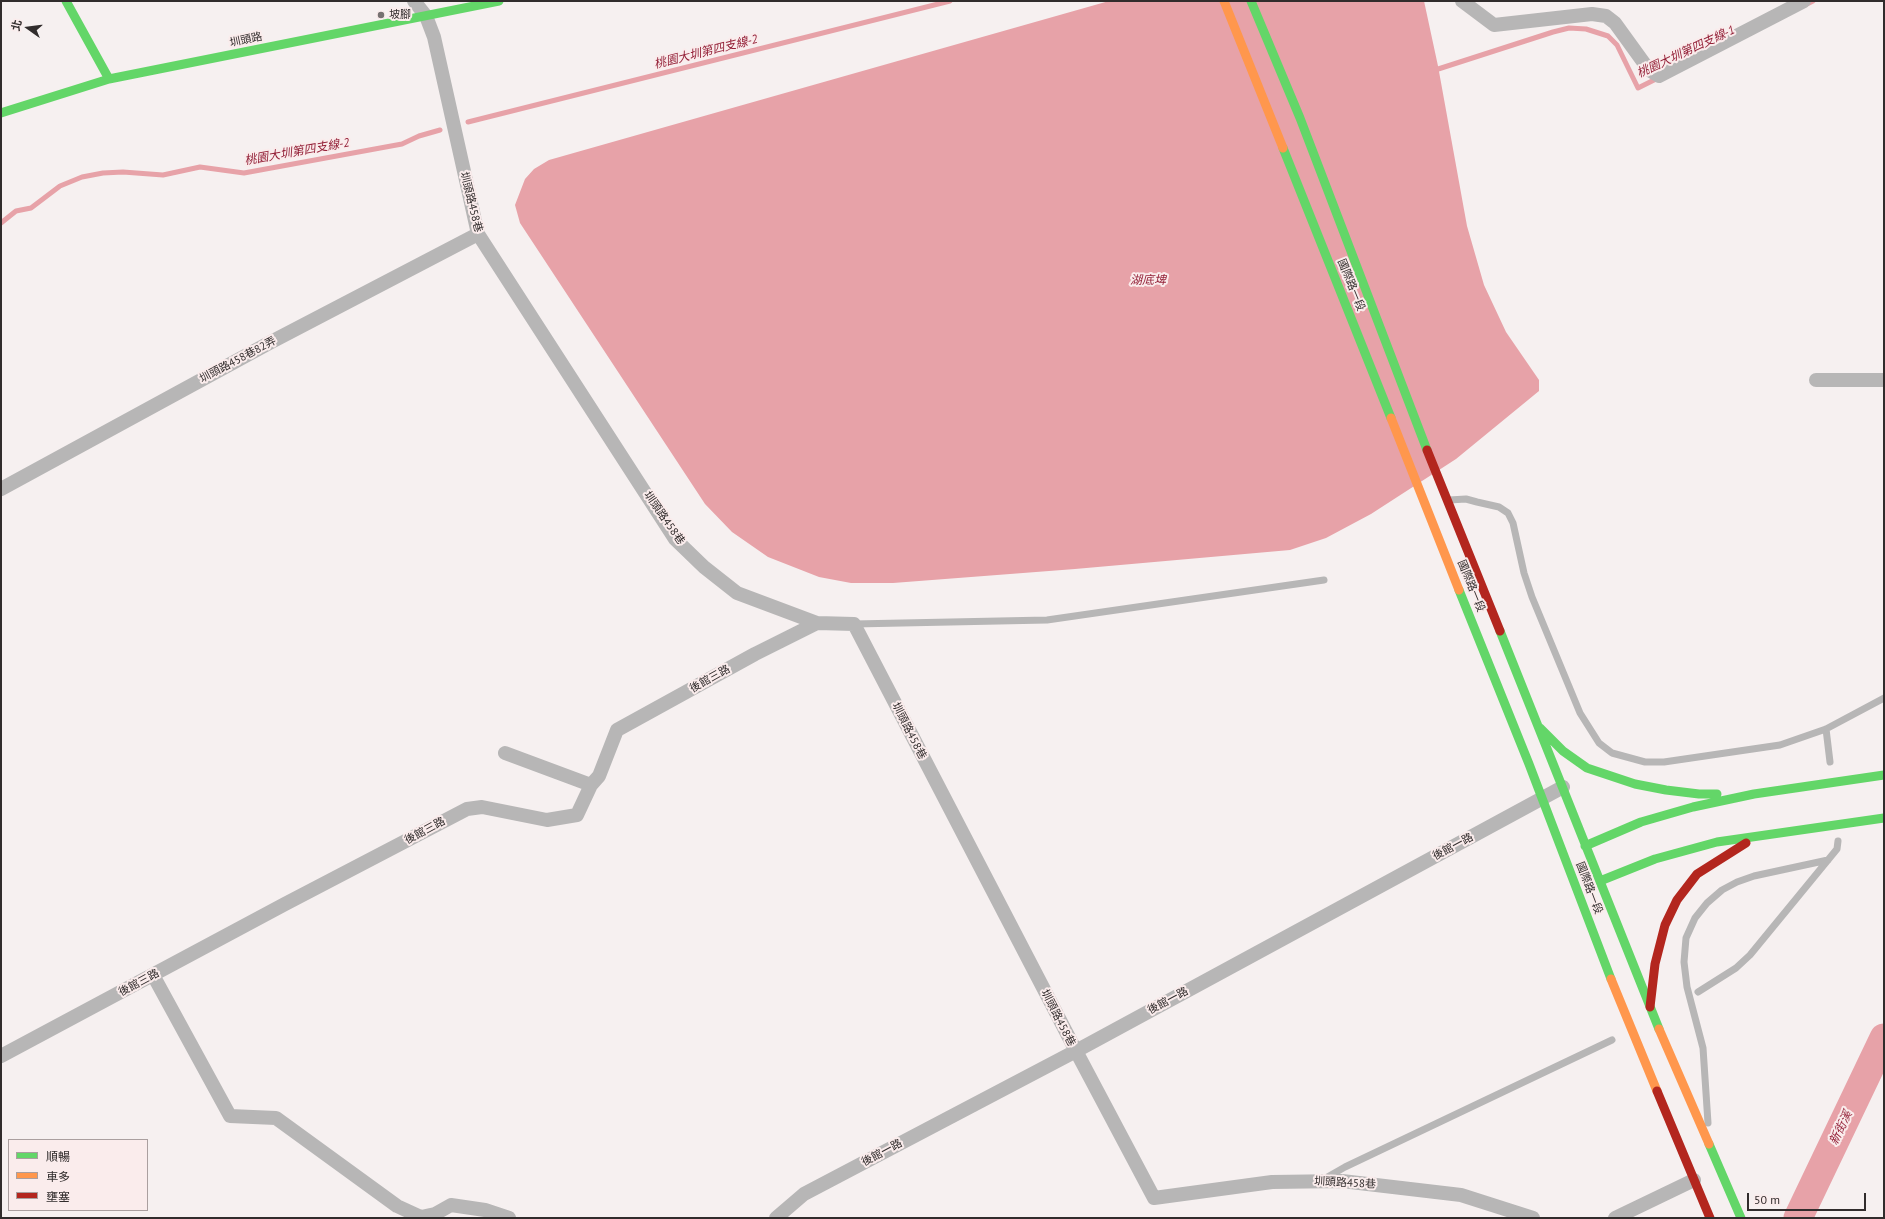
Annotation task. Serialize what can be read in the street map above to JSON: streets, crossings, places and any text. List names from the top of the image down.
{
  "streets": {
    "main road": ["圳頭路", "國際路一段"],
    "street": [
      "圳頭路458巷",
      "圳頭路458巷82弄",
      "後館三路",
      "後館一路"
    ]
  },
  "crossings": [
    ["圳頭路", "圳頭路458巷"],
    ["圳頭路458巷", "圳頭路458巷82弄"],
    ["圳頭路458巷", "後館三路"],
    ["圳頭路458巷", "後館一路"],
    ["國際路一段", "後館一路"]
  ],
  "water": [
    "桃園大圳第四支線-2",
    "桃園大圳第四支線-1",
    "湖底埤",
    "新街溪"
  ],
  "places": ["坡腳"],
  "legend": ["順暢", "車多", "壅塞"],
  "scale_bar": "50 m",
  "north": "left"
}
